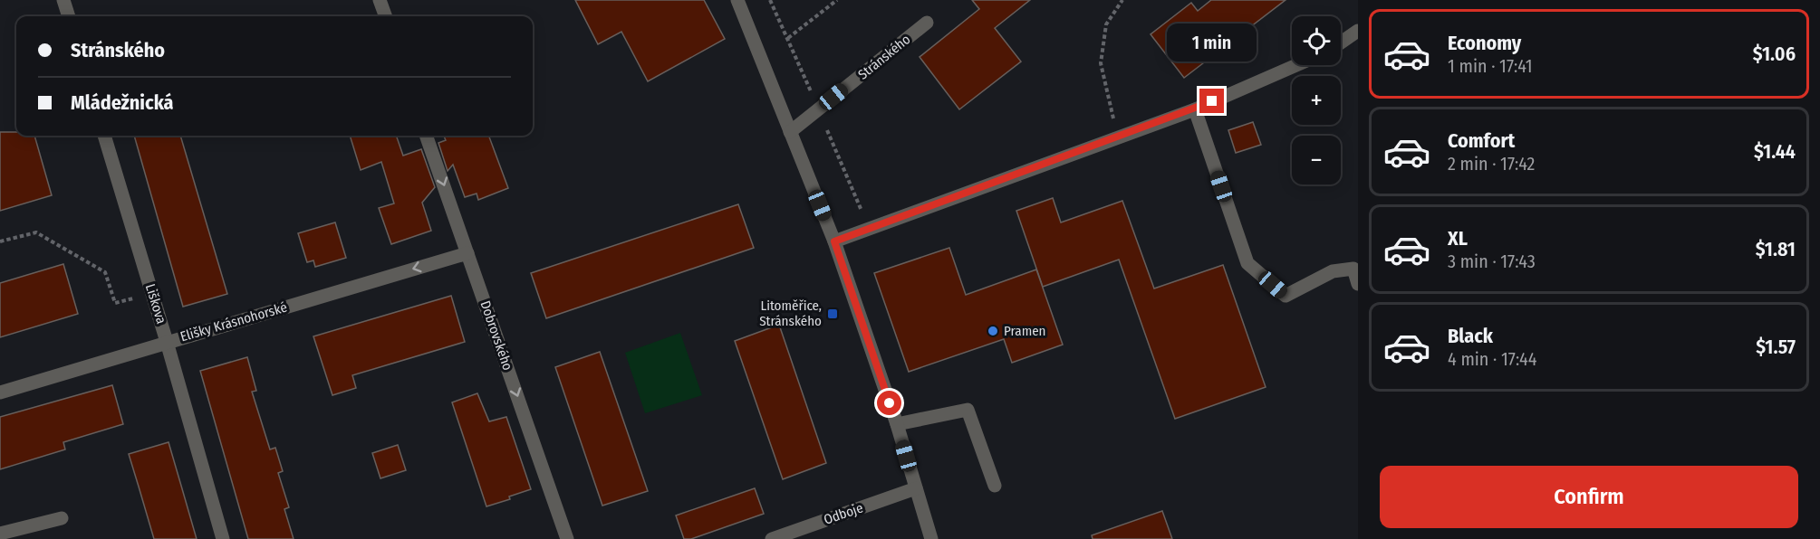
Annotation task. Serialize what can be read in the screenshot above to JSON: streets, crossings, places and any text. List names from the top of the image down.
{
  "streets": {
    "street": [
      "Stránského",
      "Liškova",
      "Elišky Krásnohorské",
      "Dobrovského",
      "Odboje"
    ]
  },
  "crossings": [
    ["Liškova", "Elišky Krásnohorské"],
    ["Elišky Krásnohorské", "Dobrovského"]
  ],
  "one_way": ["Elišky Krásnohorské", "Dobrovského"],
  "places": {
    "transit": ["Litoměřice, Stránského"],
    "other": ["Pramen"]
  },
  "page": {
    "list": [
      {
        "name": "Economy",
        "note": "1 min · 17:41",
        "value": "$1.06"
      },
      {
        "name": "Comfort",
        "note": "2 min · 17:42",
        "value": "$1.44"
      },
      {
        "name": "XL",
        "note": "3 min · 17:43",
        "value": "$1.81"
      },
      {
        "name": "Black",
        "note": "4 min · 17:44",
        "value": "$1.57"
      }
    ],
    "map_buttons": ["+", "−"],
    "banner": ["Stránského", "Mládežnická"],
    "bubble": "1 min",
    "buttons": "Confirm"
  }
}
